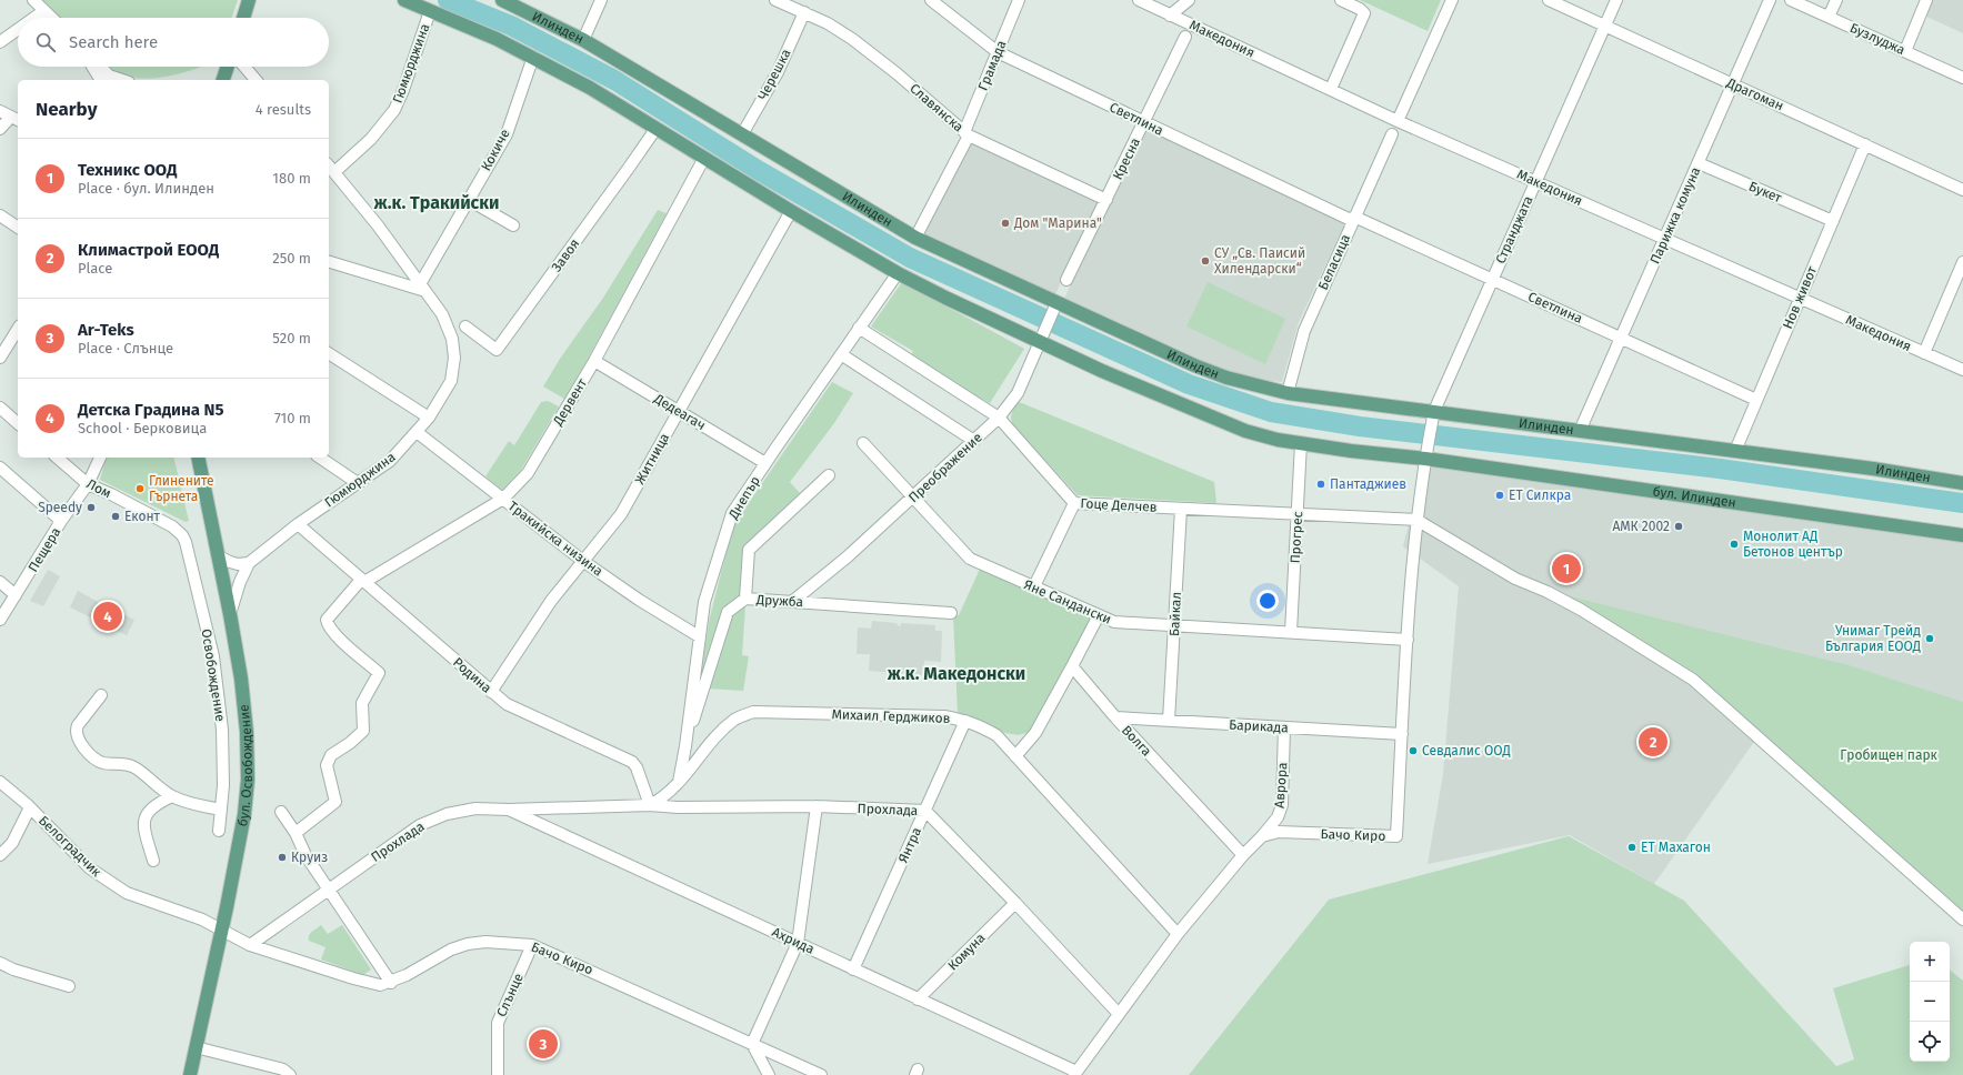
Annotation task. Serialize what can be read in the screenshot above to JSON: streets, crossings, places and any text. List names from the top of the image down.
{
  "streets": {
    "main road": ["Илинден", "бул. Илинден", "бул. Освобождение"],
    "street": [
      "Македония",
      "Бузлуджа",
      "Гюмюрджина",
      "Грамада",
      "Черешка",
      "Драгоман",
      "Славянска",
      "Светлина",
      "Кокиче",
      "Кресна",
      "Букет",
      "Парижка комуна",
      "Странджата",
      "Завоя",
      "Беласица",
      "Нов живот",
      "Дервент",
      "Дедеагач",
      "Житница",
      "Преображение",
      "Лом",
      "Днепър",
      "Гоце Делчев",
      "Прогрес",
      "Тракийска низина",
      "Пещера",
      "Дружба",
      "Яне Сандански",
      "Байкал",
      "Освобождение",
      "Родина",
      "Михаил Герджиков",
      "Барикада",
      "Волга",
      "Аврора",
      "Прохлада",
      "Бачо Киро",
      "Янтра",
      "Белоградчик",
      "Ахрида",
      "Комуна",
      "Слънце"
    ]
  },
  "crossings": [
    ["Илинден", "Грамада"],
    ["Илинден", "Черешка"],
    ["Илинден", "Парижка комуна"],
    ["Илинден", "Странджата"],
    ["Илинден", "Беласица"],
    ["Илинден", "Нов живот"],
    ["Илинден", "Преображение"],
    ["Македония", "Парижка комуна"],
    ["Македония", "Странджата"],
    ["Македония", "Нов живот"],
    ["Гюмюрджина", "Кокиче"],
    ["Гюмюрджина", "Тракийска низина"],
    ["Гюмюрджина", "Родина"],
    ["Грамада", "Славянска"],
    ["Грамада", "Светлина"],
    ["Черешка", "Славянска"],
    ["Драгоман", "Парижка комуна"],
    ["Драгоман", "Странджата"],
    ["Драгоман", "Нов живот"],
    ["Славянска", "Кресна"],
    ["Светлина", "Кресна"],
    ["Светлина", "Парижка комуна"],
    ["Светлина", "Странджата"],
    ["Светлина", "Беласица"],
    ["Светлина", "Нов живот"],
    ["Букет", "Парижка комуна"],
    ["Букет", "Нов живот"],
    ["Странджата", "Бачо Киро"],
    ["Дервент", "Дедеагач"],
    ["Дервент", "Тракийска низина"],
    ["Дервент", "Родина"],
    ["Дедеагач", "Житница"],
    ["Дедеагач", "Днепър"],
    ["Житница", "Тракийска низина"],
    ["Житница", "Родина"],
    ["Преображение", "Гоце Делчев"],
    ["Преображение", "Дружба"],
    ["Преображение", "Яне Сандански"],
    ["Лом", "Пещера"],
    ["Лом", "Освобождение"],
    ["бул. Илинден", "Бачо Киро"],
    ["Днепър", "Гоце Делчев"],
    ["Днепър", "Тракийска низина"],
    ["Днепър", "Дружба"],
    ["Днепър", "Михаил Герджиков"],
    ["Гоце Делчев", "Прогрес"],
    ["Гоце Делчев", "Байкал"],
    ["Гоце Делчев", "Бачо Киро"],
    ["Прогрес", "Яне Сандански"],
    ["Яне Сандански", "Байкал"],
    ["Яне Сандански", "Бачо Киро"],
    ["Байкал", "Барикада"],
    ["Родина", "Прохлада"],
    ["Михаил Герджиков", "Янтра"],
    ["Барикада", "Волга"],
    ["Барикада", "Аврора"],
    ["Барикада", "Бачо Киро"],
    ["бул. Освобождение", "Бачо Киро"],
    ["бул. Освобождение", "Белоградчик"],
    ["Аврора", "Бачо Киро"],
    ["Прохлада", "Бачо Киро"],
    ["Прохлада", "Янтра"],
    ["Прохлада", "Ахрида"],
    ["Прохлада", "Комуна"],
    ["Бачо Киро", "Белоградчик"],
    ["Бачо Киро", "Слънце"],
    ["Янтра", "Ахрида"],
    ["Ахрида", "Комуна"]
  ],
  "districts": ["ж.к. Тракийски", "ж.к. Македонски"],
  "parks": ["Гробищен парк"],
  "places": [
    "Дом \"Марина\"",
    "СУ „Св. Паисий Хилендарски“",
    "Пантаджиев",
    "Глинените Гърнета",
    "ЕТ Силкра",
    "Speedy",
    "Еконт",
    "АМК 2002",
    "Монолит АД Бетонов център",
    "Унимаг Трейд България ЕООД",
    "Севдалис ООД",
    "ЕТ Махагон",
    "Круиз"
  ],
  "page": {
    "search": "Search here",
    "heading": ["Nearby", "4 results"],
    "list": [
      {
        "mark": "1",
        "name": "Техникс ООД",
        "note": "Place · бул. Илинден",
        "value": "180 m"
      },
      {
        "mark": "2",
        "name": "Климастрой ЕООД",
        "note": "Place",
        "value": "250 m"
      },
      {
        "mark": "3",
        "name": "Ar-Teks",
        "note": "Place · Слънце",
        "value": "520 m"
      },
      {
        "mark": "4",
        "name": "Детска Градина N5",
        "note": "School · Берковица",
        "value": "710 m"
      }
    ],
    "pins": [
      "1",
      "4",
      "2",
      "3"
    ],
    "map_buttons": ["+", "−"]
  }
}
